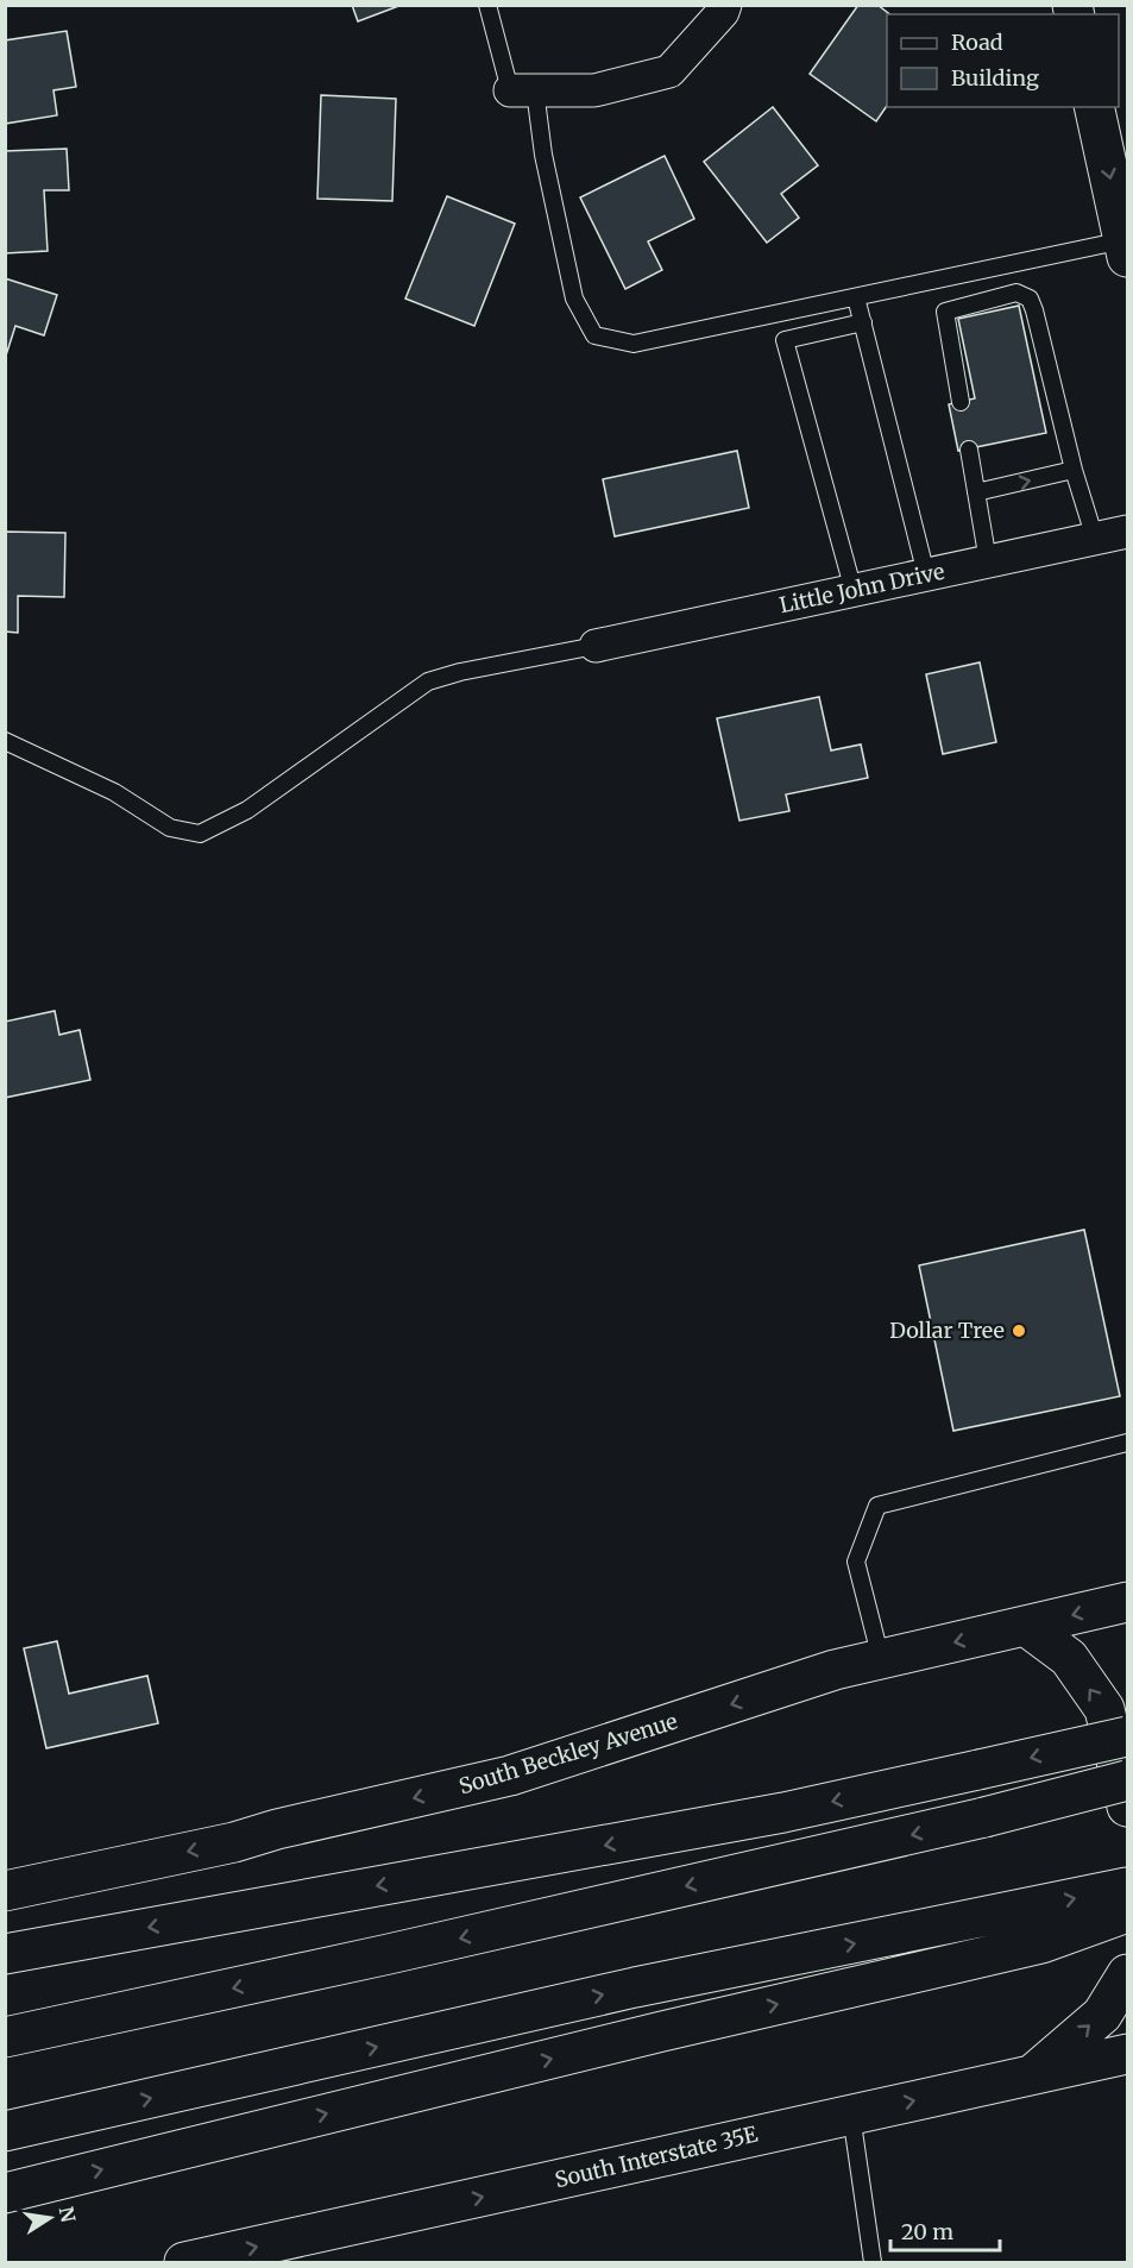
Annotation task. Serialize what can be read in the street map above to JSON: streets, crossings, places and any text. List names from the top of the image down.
{
  "streets": {
    "main road": ["South Beckley Avenue", "South Interstate 35E"],
    "street": ["Little John Drive"]
  },
  "places": ["Dollar Tree"],
  "legend": ["Road", "Building"],
  "scale_bar": "20 m",
  "north": "right"
}
